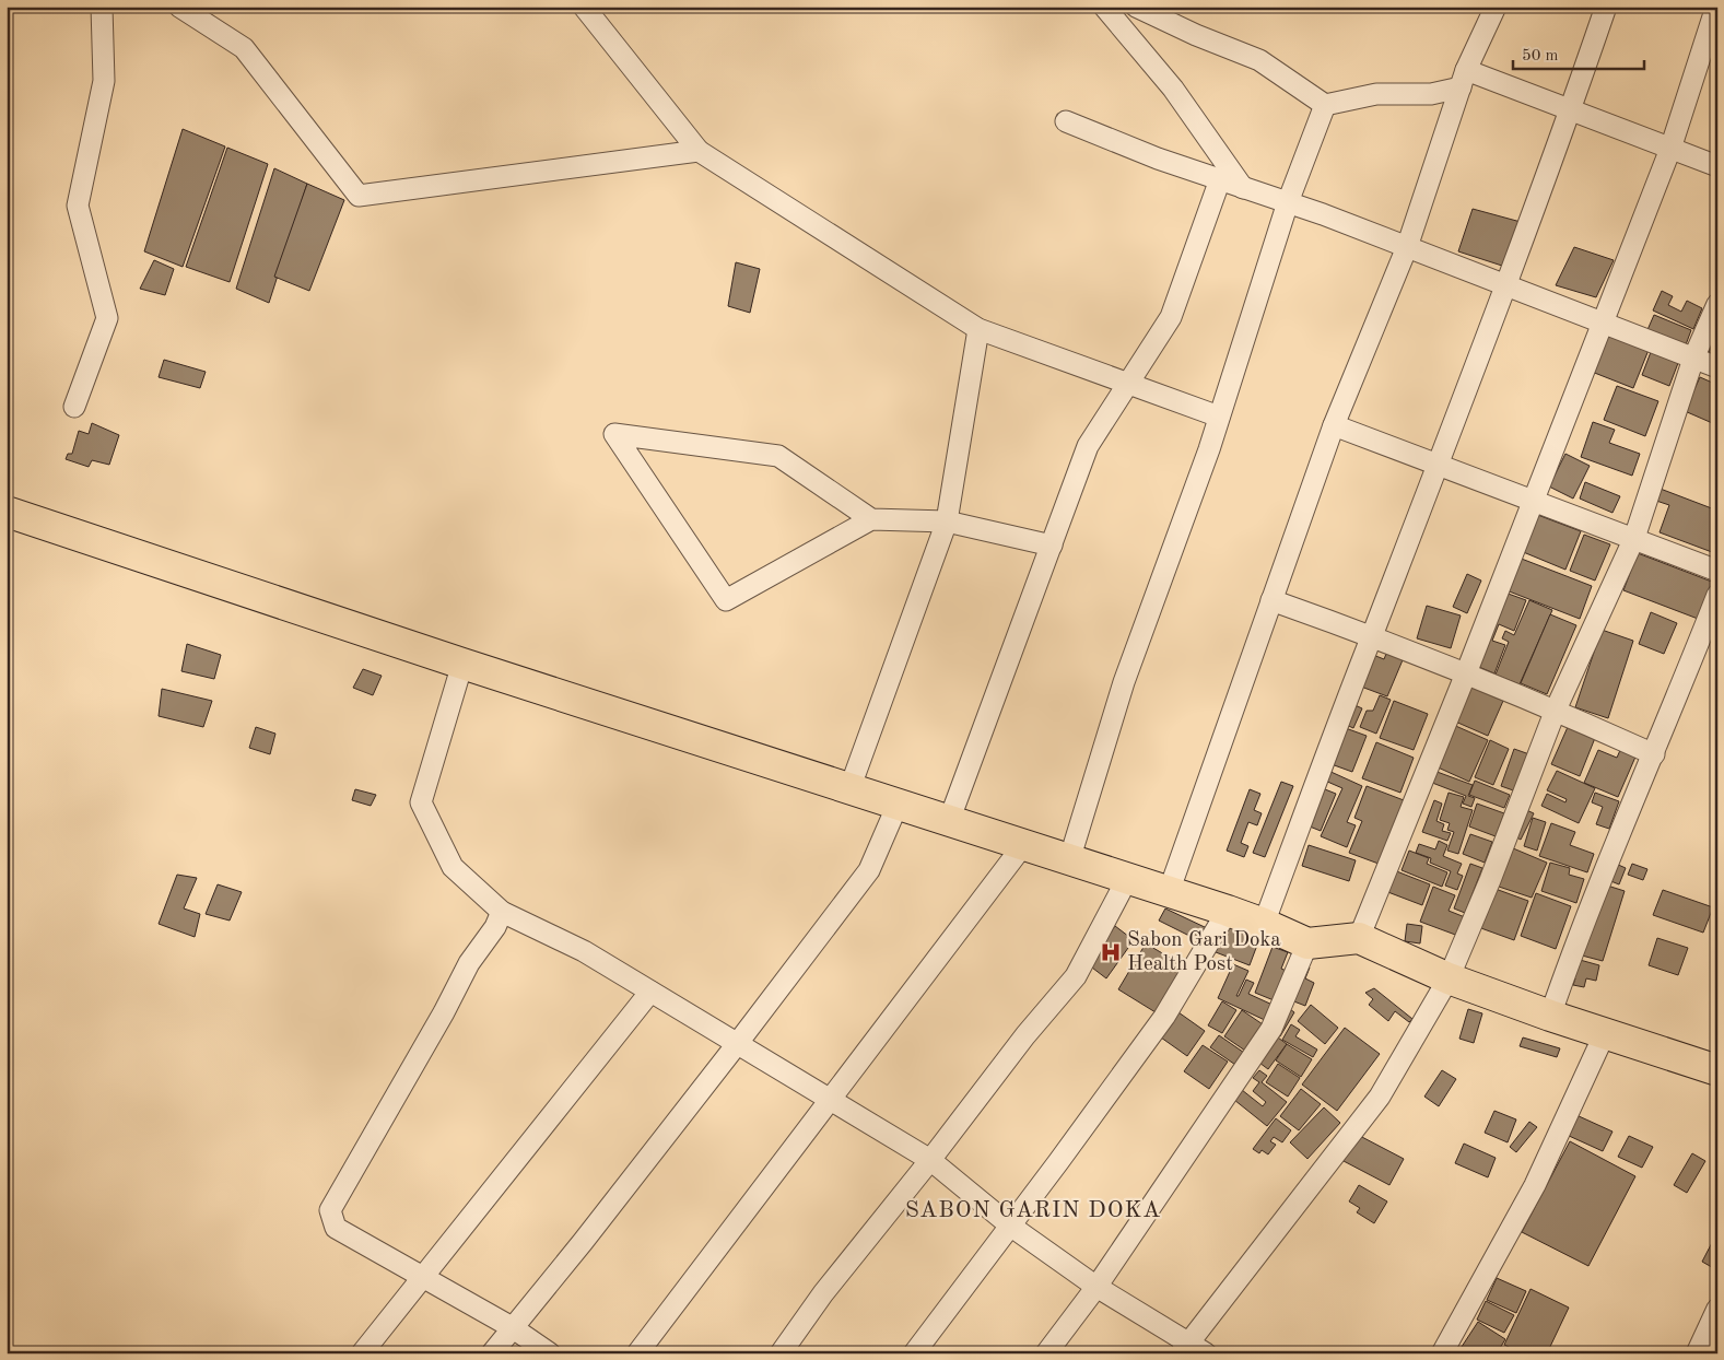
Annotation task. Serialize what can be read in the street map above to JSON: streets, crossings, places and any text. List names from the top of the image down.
{
  "districts": ["SABON GARIN DOKA"],
  "places": {
    "hospital": ["Sabon Gari Doka Health Post"]
  },
  "scale_bar": "50 m"
}
